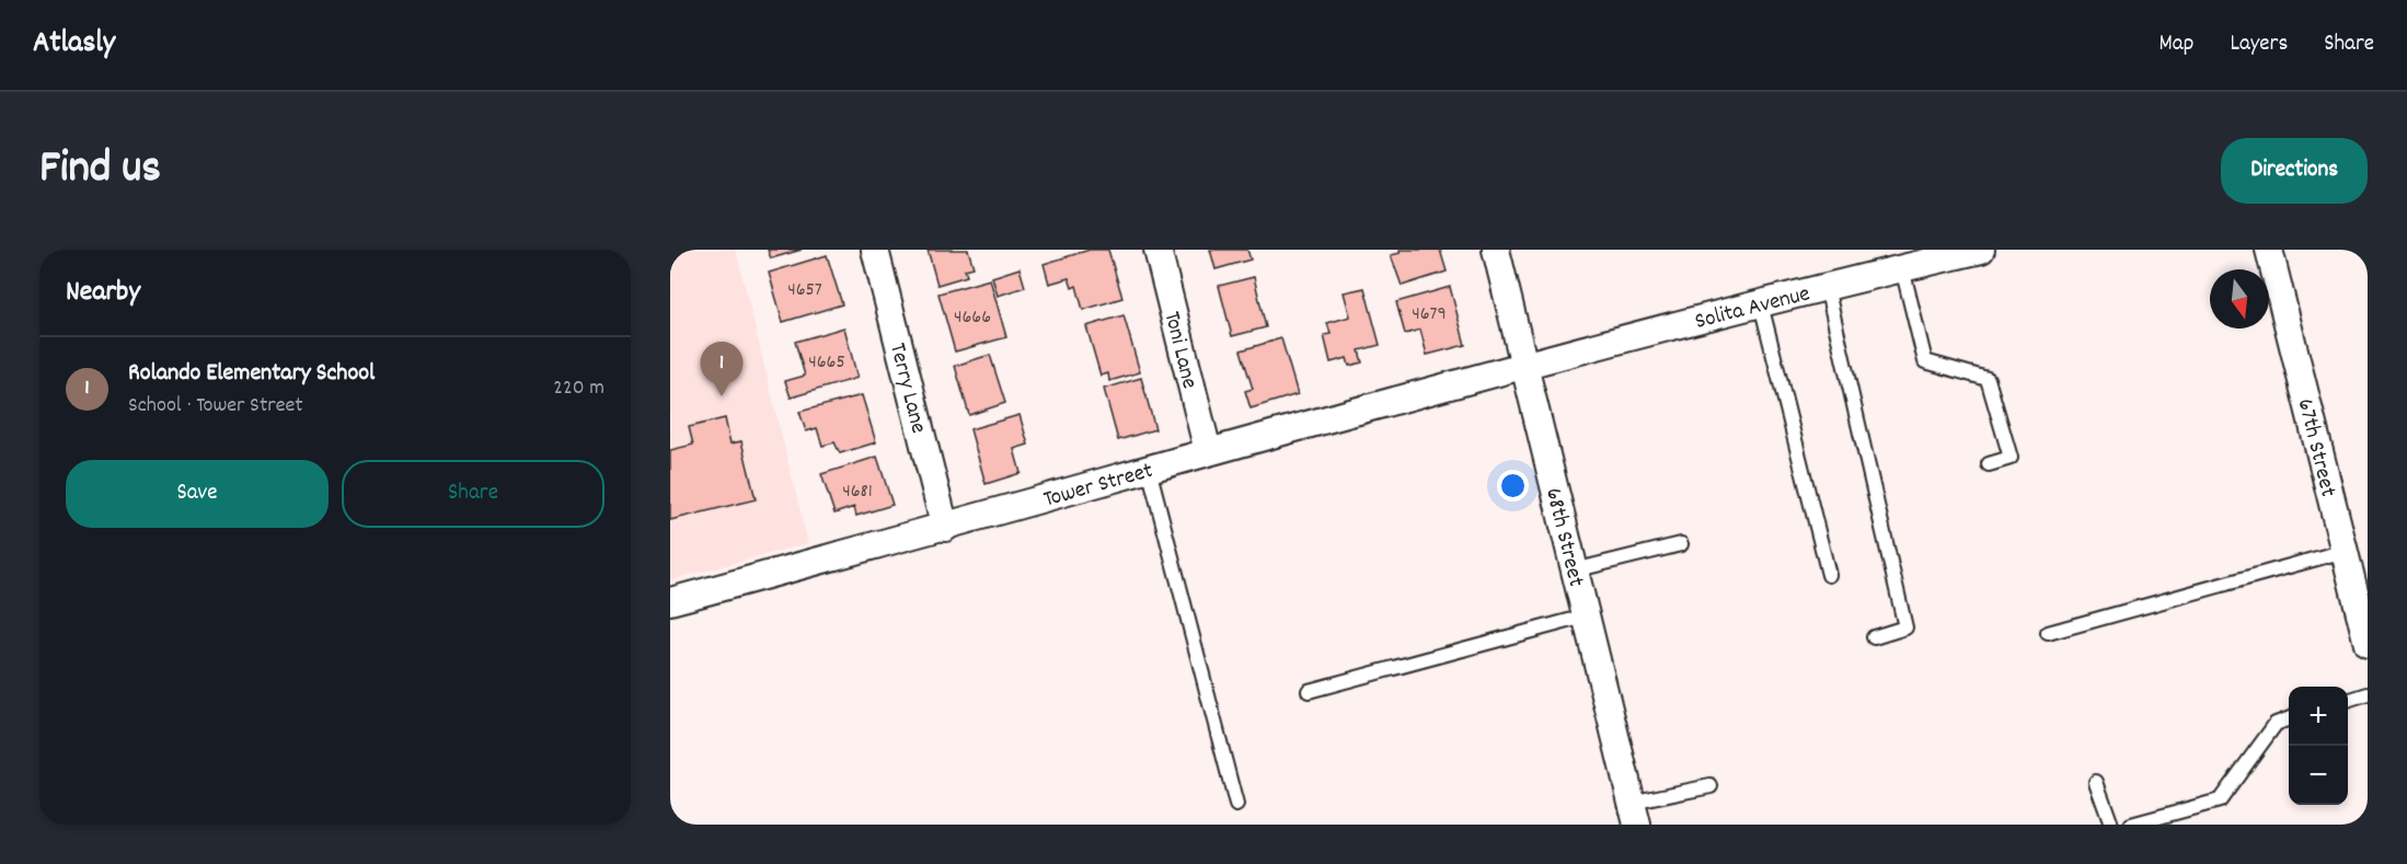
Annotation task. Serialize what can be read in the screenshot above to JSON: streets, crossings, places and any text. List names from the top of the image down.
{
  "streets": {
    "street": [
      "Solita Avenue",
      "Toni Lane",
      "Terry Lane",
      "67th Street",
      "Tower Street",
      "68th Street"
    ]
  },
  "crossings": [
    ["Solita Avenue", "Tower Street"],
    ["Solita Avenue", "68th Street"],
    ["Toni Lane", "Tower Street"],
    ["Terry Lane", "Tower Street"],
    ["Tower Street", "68th Street"]
  ],
  "house_numbers": [
    "4657",
    "4679",
    "4666",
    "4665",
    "4681"
  ],
  "north": "bottom",
  "page": {
    "header": "Atlasly",
    "nav": ["Map", "Layers", "Share"],
    "title": "Find us",
    "buttons": [
      "Directions",
      ["Save", "Share"]
    ],
    "heading": "Nearby",
    "list": [
      {
        "mark": "1",
        "name": "Rolando Elementary School",
        "note": "School · Tower Street",
        "value": "220 m"
      }
    ],
    "pins": "1",
    "map_buttons": ["+", "−"]
  }
}
